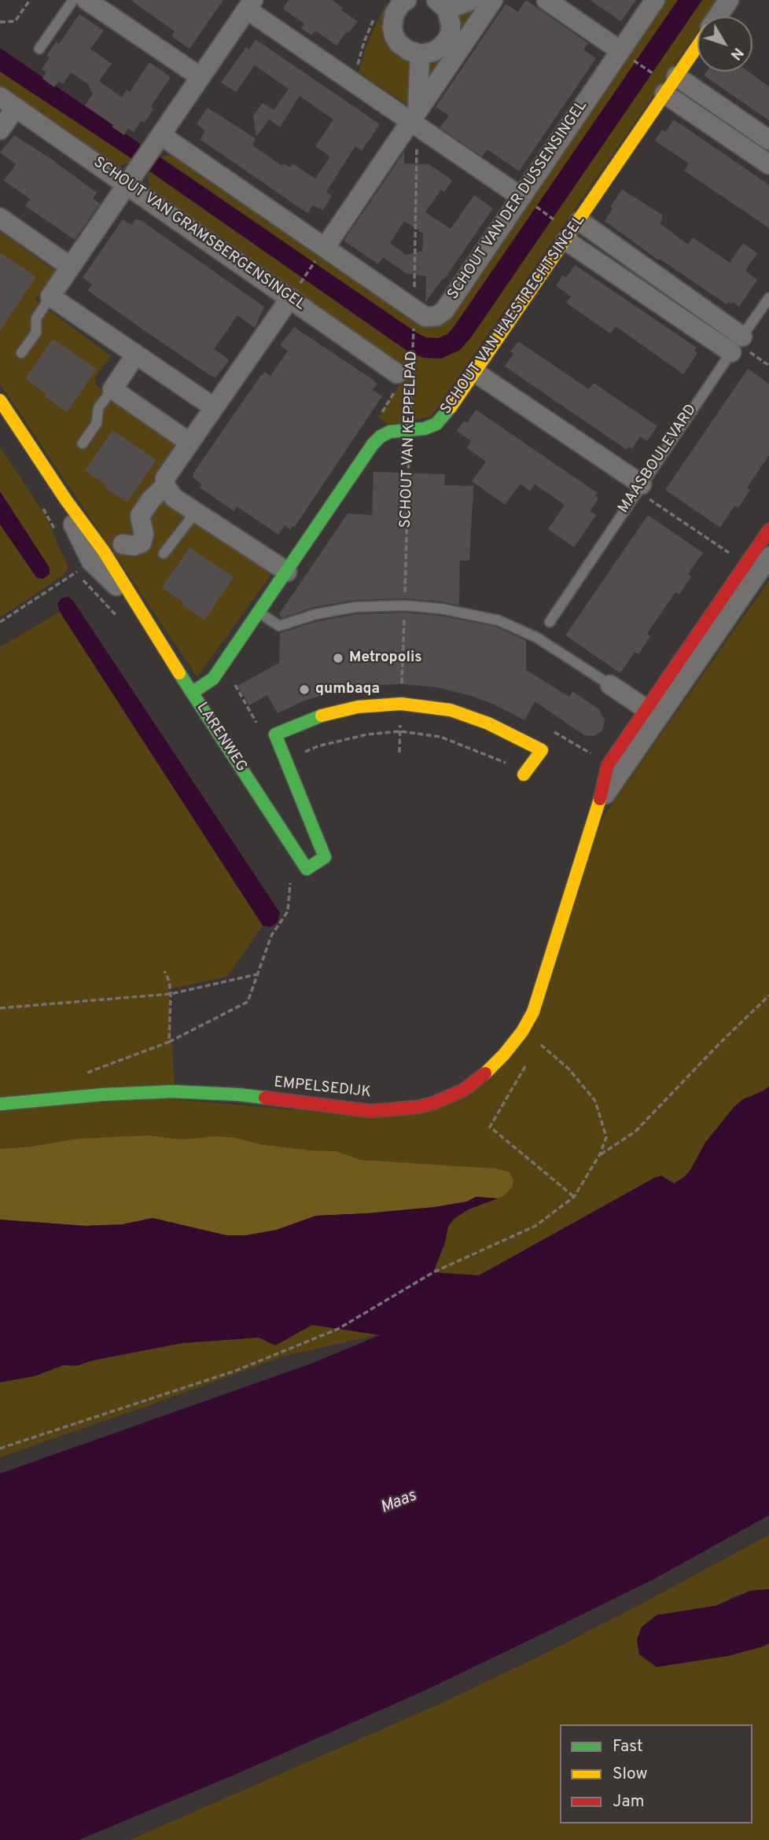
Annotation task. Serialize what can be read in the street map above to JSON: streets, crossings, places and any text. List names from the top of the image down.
{
  "streets": {
    "street": [
      "SCHOUT VAN DER DUSSENSINGEL",
      "SCHOUT VAN GRAMSBERGENSINGEL",
      "SCHOUT VAN HAESTRECHTSINGEL",
      "LARENWEG",
      "EMPELSEDIJK"
    ],
    "lane": ["MAASBOULEVARD"],
    "path": ["SCHOUT VAN KEPPELPAD"]
  },
  "crossings": [
    ["SCHOUT VAN DER DUSSENSINGEL", "SCHOUT VAN KEPPELPAD"],
    ["SCHOUT VAN GRAMSBERGENSINGEL", "SCHOUT VAN KEPPELPAD"],
    ["SCHOUT VAN HAESTRECHTSINGEL", "SCHOUT VAN KEPPELPAD"]
  ],
  "water": ["Maas"],
  "places": ["Metropolis", "qumbaqa"],
  "legend": ["Fast", "Slow", "Jam"],
  "north": "bottom right"
}
